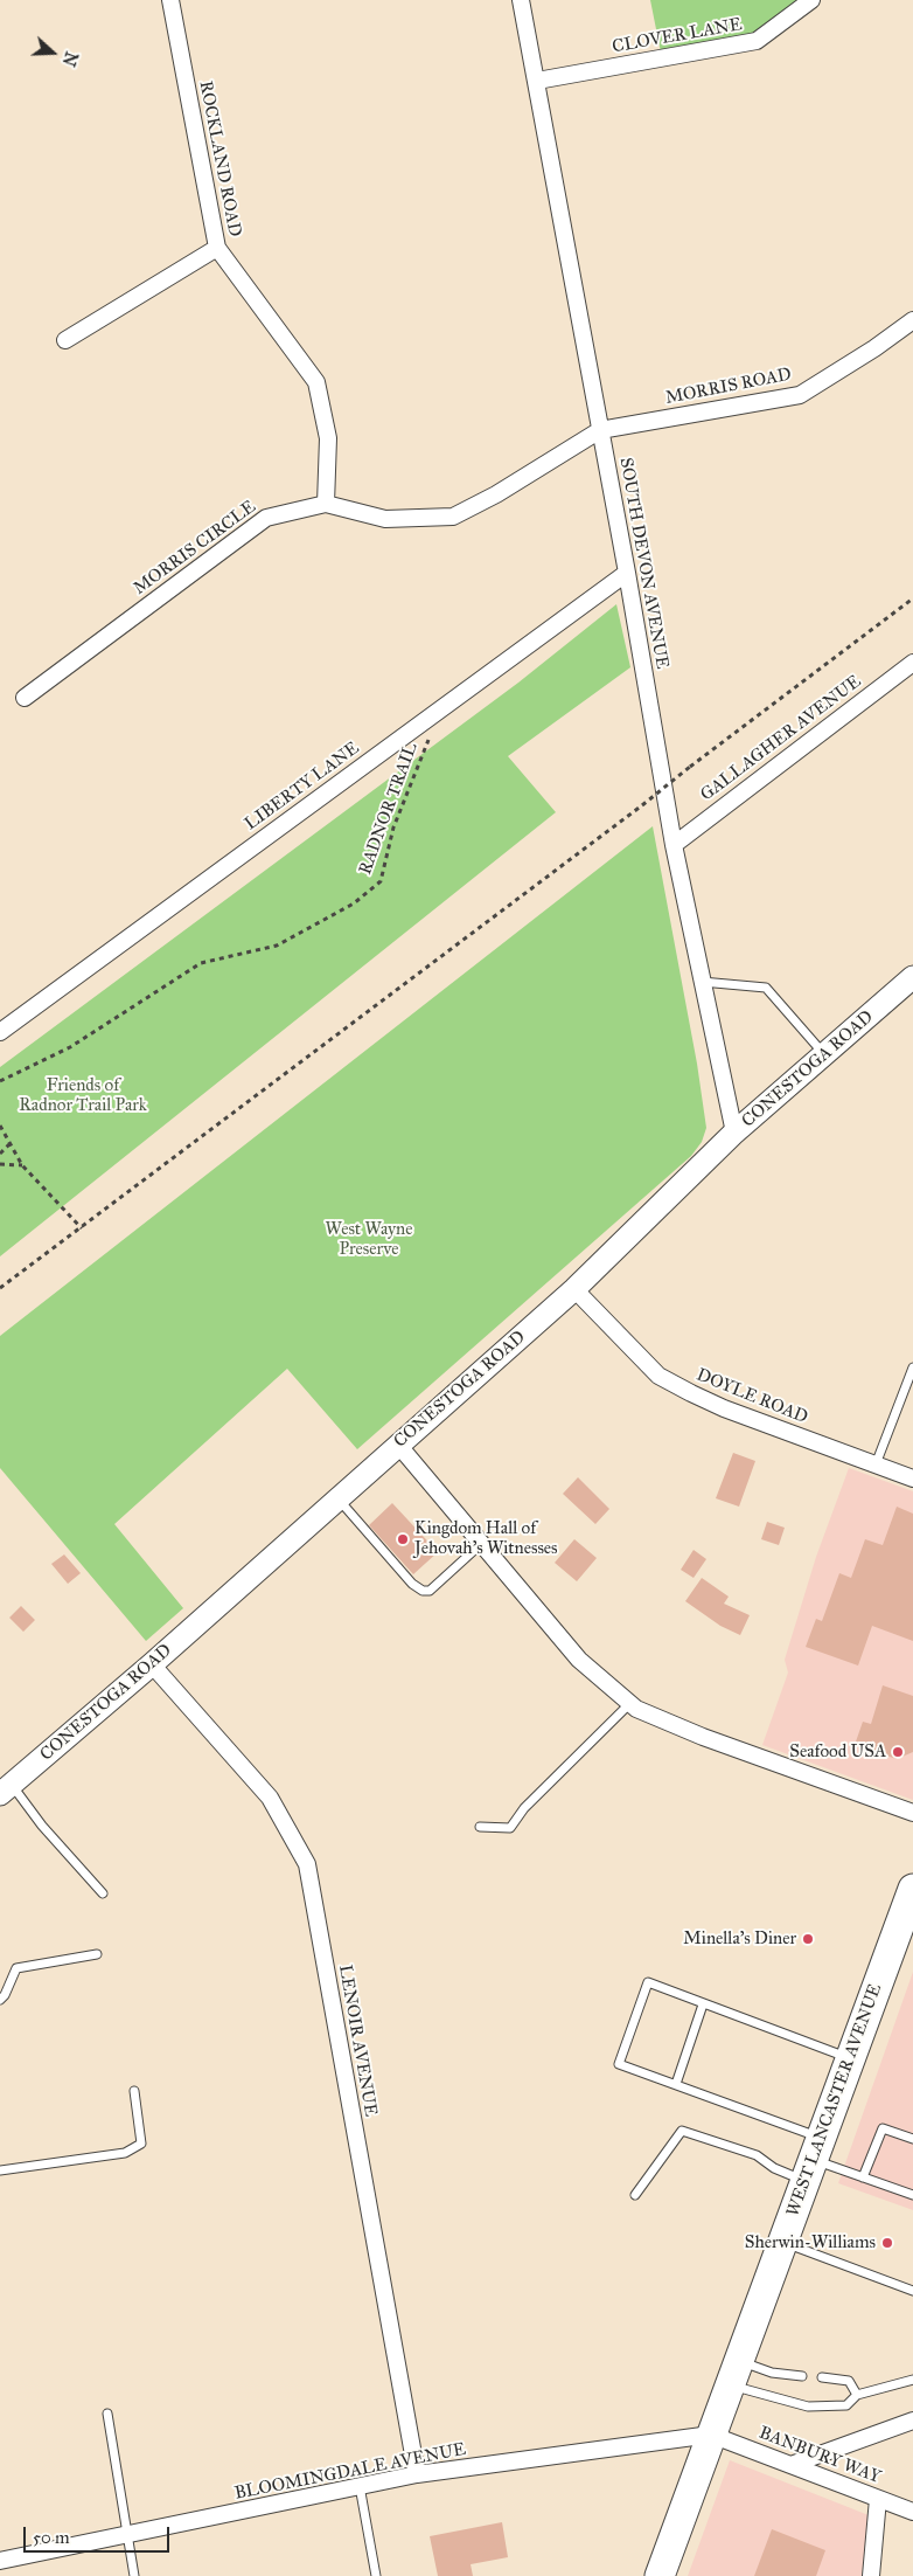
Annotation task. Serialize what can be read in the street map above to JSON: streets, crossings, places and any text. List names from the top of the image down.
{
  "streets": {
    "highway": ["WEST LANCASTER AVENUE"],
    "main road": ["CONESTOGA ROAD"],
    "street": [
      "CLOVER LANE",
      "ROCKLAND ROAD",
      "MORRIS ROAD",
      "MORRIS CIRCLE",
      "SOUTH DEVON AVENUE",
      "GALLAGHER AVENUE",
      "LIBERTY LANE",
      "DOYLE ROAD",
      "LENOIR AVENUE",
      "BANBURY WAY",
      "BLOOMINGDALE AVENUE"
    ],
    "path": ["RADNOR TRAIL"]
  },
  "crossings": [
    ["CLOVER LANE", "SOUTH DEVON AVENUE"],
    ["ROCKLAND ROAD", "MORRIS CIRCLE"],
    ["MORRIS ROAD", "MORRIS CIRCLE"],
    ["MORRIS ROAD", "SOUTH DEVON AVENUE"],
    ["MORRIS CIRCLE", "SOUTH DEVON AVENUE"],
    ["SOUTH DEVON AVENUE", "GALLAGHER AVENUE"],
    ["SOUTH DEVON AVENUE", "LIBERTY LANE"],
    ["SOUTH DEVON AVENUE", "CONESTOGA ROAD"],
    ["CONESTOGA ROAD", "DOYLE ROAD"],
    ["CONESTOGA ROAD", "LENOIR AVENUE"],
    ["LENOIR AVENUE", "BLOOMINGDALE AVENUE"],
    ["WEST LANCASTER AVENUE", "BANBURY WAY"],
    ["WEST LANCASTER AVENUE", "BLOOMINGDALE AVENUE"],
    ["BANBURY WAY", "BLOOMINGDALE AVENUE"]
  ],
  "parks": ["Friends of Radnor Trail Park", "West Wayne Preserve"],
  "places": [
    "Kingdom Hall of Jehovah's Witnesses",
    "Seafood USA",
    "Minella's Diner",
    "Sherwin-Williams"
  ],
  "scale_bar": "50 m",
  "north": "right"
}
